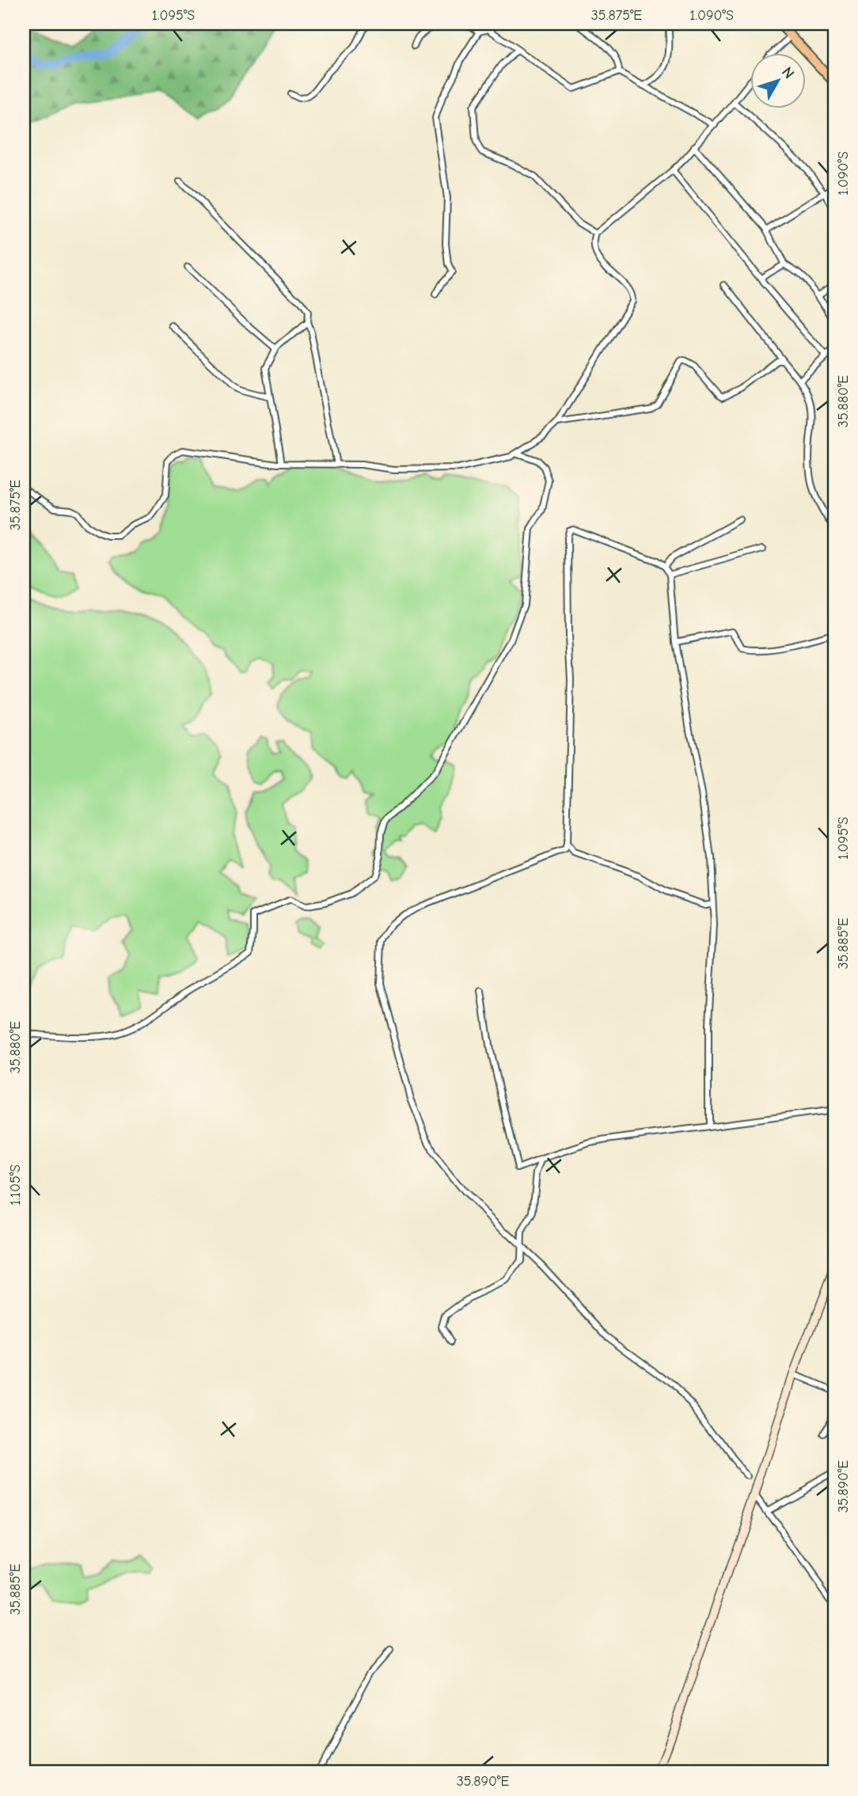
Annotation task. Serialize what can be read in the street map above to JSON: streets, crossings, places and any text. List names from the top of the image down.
{
  "north": "top right",
  "coordinates": [
    "1.095°S",
    "35.875°E",
    "1.090°S",
    "35.880°E",
    "35.885°E",
    "1.105°S",
    "35.890°E"
  ]
}
